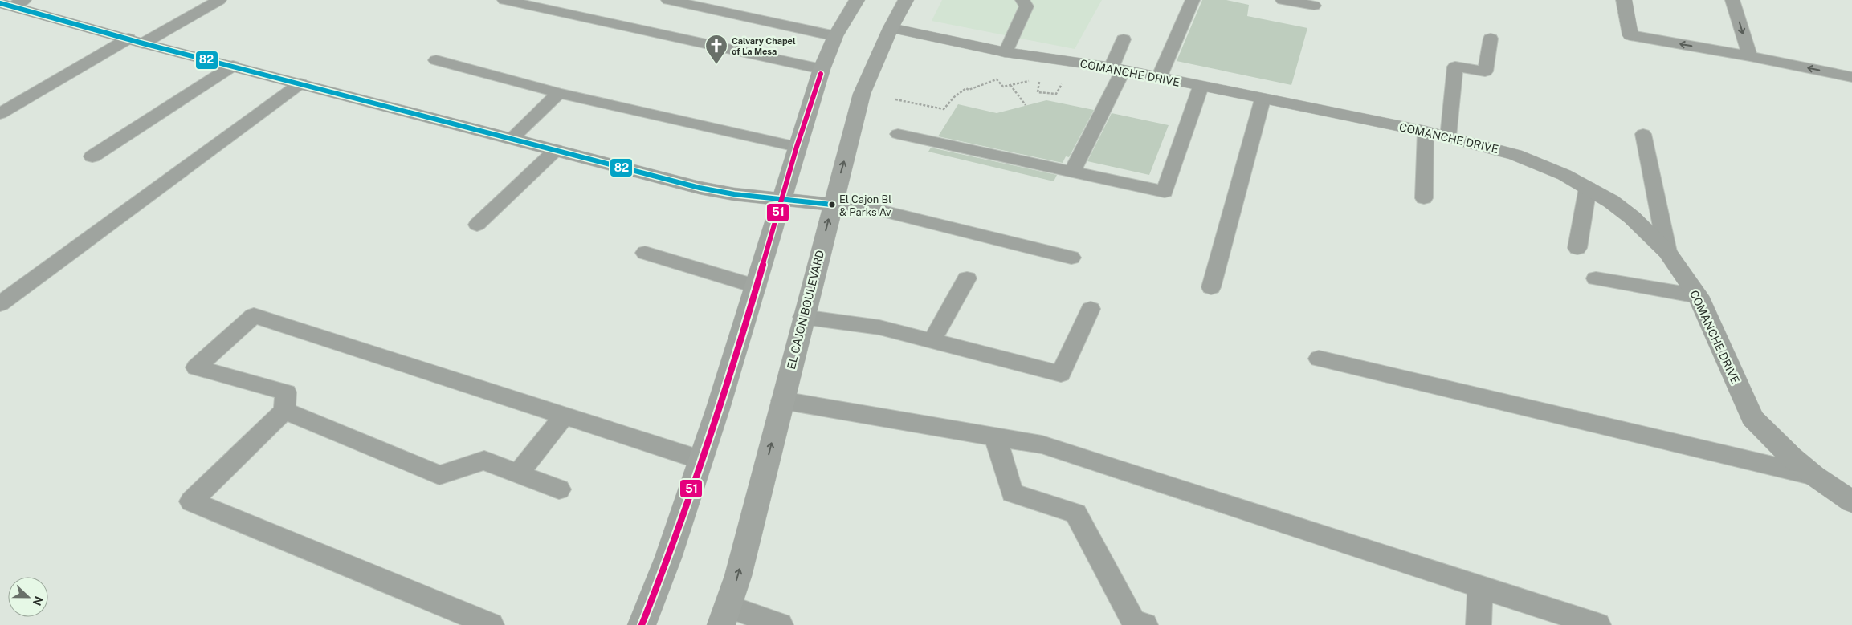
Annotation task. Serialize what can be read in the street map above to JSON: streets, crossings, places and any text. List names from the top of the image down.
{
  "streets": {
    "main road": ["EL CAJON BOULEVARD"],
    "street": ["COMANCHE DRIVE"]
  },
  "crossings": [
    ["COMANCHE DRIVE", "EL CAJON BOULEVARD"]
  ],
  "places": {
    "church": ["Calvary Chapel of La Mesa"],
    "other": ["El Cajon Bl & Parks Av"]
  },
  "lines": ["transit line 82", "transit line 51"],
  "north": "right"
}
